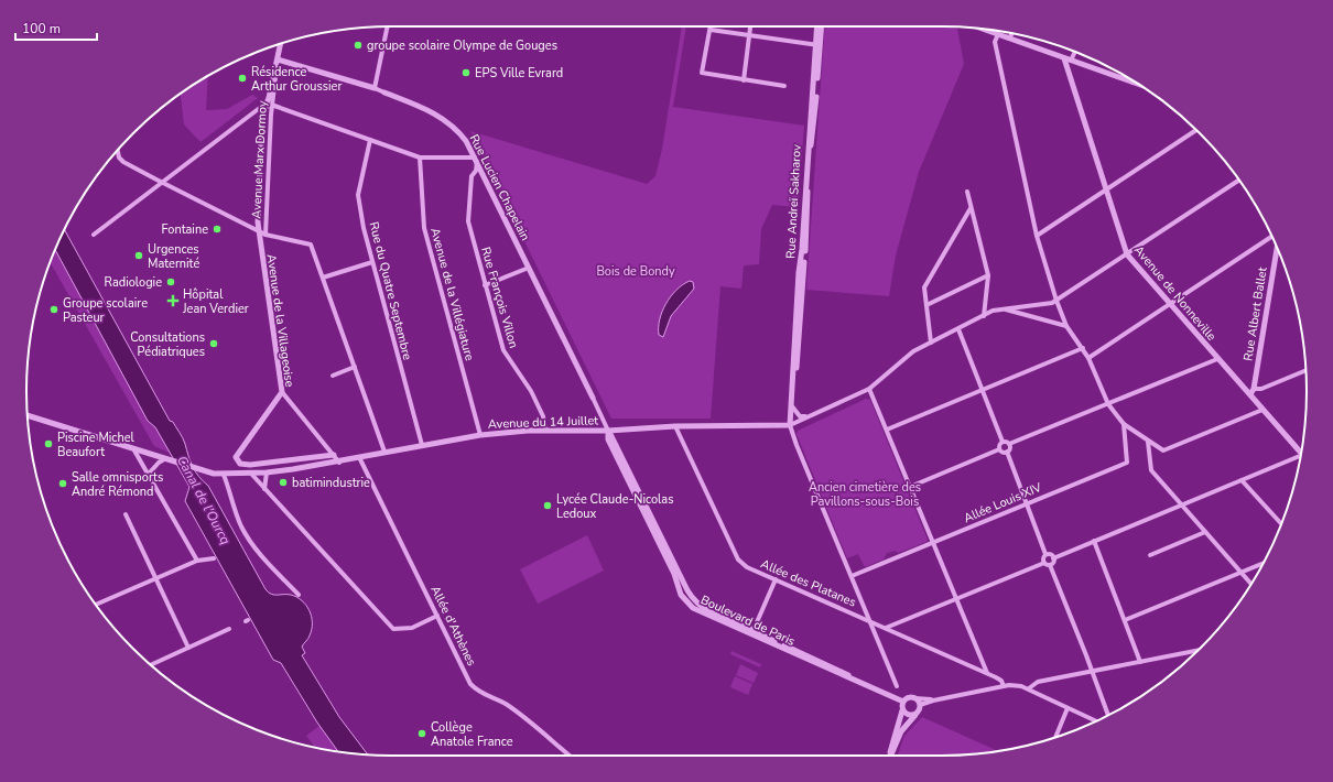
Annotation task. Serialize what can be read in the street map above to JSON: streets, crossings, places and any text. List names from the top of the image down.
{
  "streets": {
    "street": [
      "Avenue Marx Dormoy",
      "Rue Lucien Chapelain",
      "Rue Andreï Sakharov",
      "Rue du Quatre Septembre",
      "Avenue de Nonneville",
      "Avenue de la Villégiature",
      "Rue François Villon",
      "Rue Albert Ballet",
      "Avenue de la Villageoise",
      "Avenue du 14 Juillet",
      "Allée Louis XIV",
      "Allée des Platanes",
      "Boulevard de Paris",
      "Allée d'Athènes"
    ]
  },
  "crossings": [
    ["Avenue Marx Dormoy", "Rue Lucien Chapelain"],
    ["Avenue Marx Dormoy", "Avenue de la Villageoise"],
    ["Rue Lucien Chapelain", "Rue François Villon"],
    ["Rue Lucien Chapelain", "Avenue du 14 Juillet"],
    ["Rue Lucien Chapelain", "Boulevard de Paris"],
    ["Rue Andreï Sakharov", "Avenue du 14 Juillet"],
    ["Rue du Quatre Septembre", "Avenue du 14 Juillet"],
    ["Avenue de Nonneville", "Rue Albert Ballet"],
    ["Avenue de la Villégiature", "Avenue du 14 Juillet"],
    ["Rue François Villon", "Avenue du 14 Juillet"],
    ["Avenue du 14 Juillet", "Allée des Platanes"],
    ["Avenue du 14 Juillet", "Boulevard de Paris"],
    ["Avenue du 14 Juillet", "Allée d'Athènes"]
  ],
  "water": ["Canal de l'Ourcq"],
  "parks": ["Bois de Bondy", "Ancien cimetière des Pavillons-sous-Bois"],
  "places": {
    "other": [
      "groupe scolaire Olympe de Gouges",
      "EPS Ville Evrard",
      "Résidence Arthur Groussier",
      "Fontaine",
      "Urgences Maternité",
      "Radiologie",
      "Groupe scolaire Pasteur",
      "Consultations Pédiatriques",
      "Piscine Michel Beaufort",
      "batimindustrie",
      "Salle omnisports André Rémond",
      "Lycée Claude-Nicolas Ledoux",
      "Collège Anatole France"
    ],
    "health": ["Hôpital Jean Verdier"]
  },
  "scale_bar": "100 m"
}
